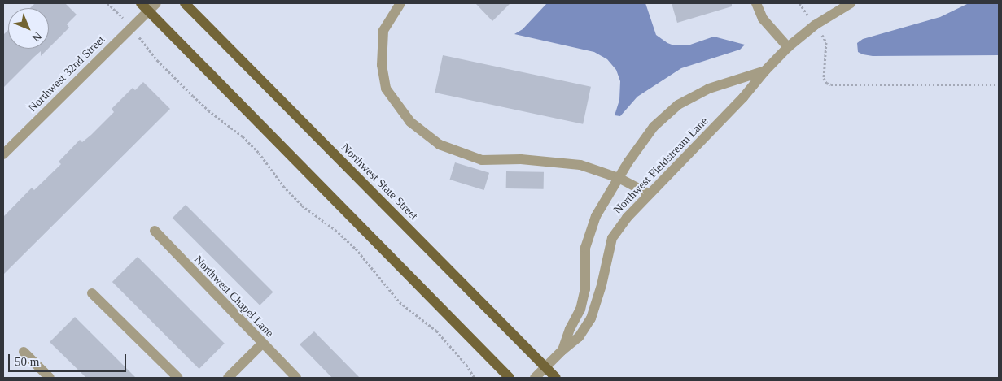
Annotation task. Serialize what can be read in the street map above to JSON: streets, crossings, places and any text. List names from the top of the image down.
{
  "streets": {
    "main road": ["Northwest State Street"],
    "street": ["Northwest 32nd Street", "Northwest Fieldstream Lane", "Northwest Chapel Lane"]
  },
  "crossings": [
    ["Northwest Fieldstream Lane", "Northwest State Street"]
  ],
  "scale_bar": "50 m",
  "north": "bottom right"
}
